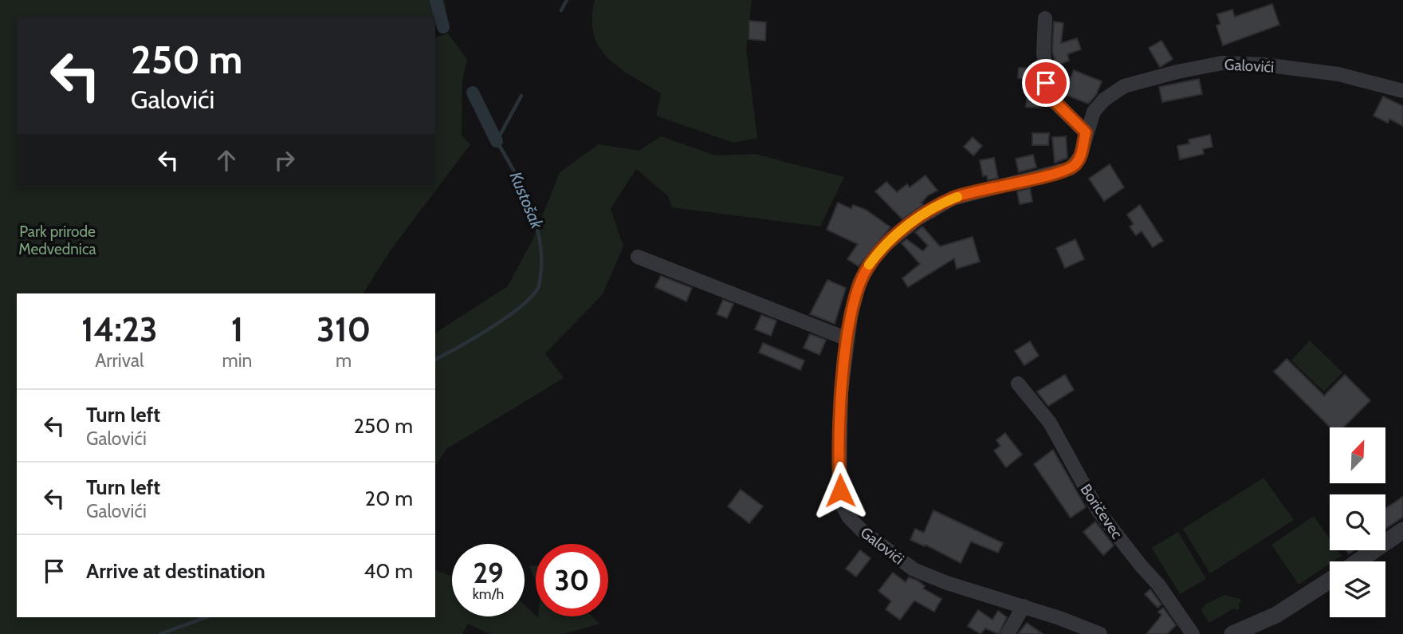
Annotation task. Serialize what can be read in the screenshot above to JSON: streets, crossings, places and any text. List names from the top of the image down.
{
  "streets": {
    "street": ["Galovići", "Boričevec"]
  },
  "water": ["Kustošak"],
  "parks": ["Park prirode Medvednica"],
  "north": "top right",
  "page": {
    "turn": ["250 m", "Galovići"],
    "eta": [
      "14:23",
      "Arrival",
      "1",
      "min",
      "310",
      "m"
    ],
    "list": [
      {
        "name": "Turn left",
        "note": "Galovići",
        "value": "250 m"
      },
      {
        "name": "Turn left",
        "note": "Galovići",
        "value": "20 m"
      },
      {
        "name": "Arrive at destination",
        "value": "40 m"
      }
    ],
    "speed": "29 km/h",
    "limit": "30"
  }
}
